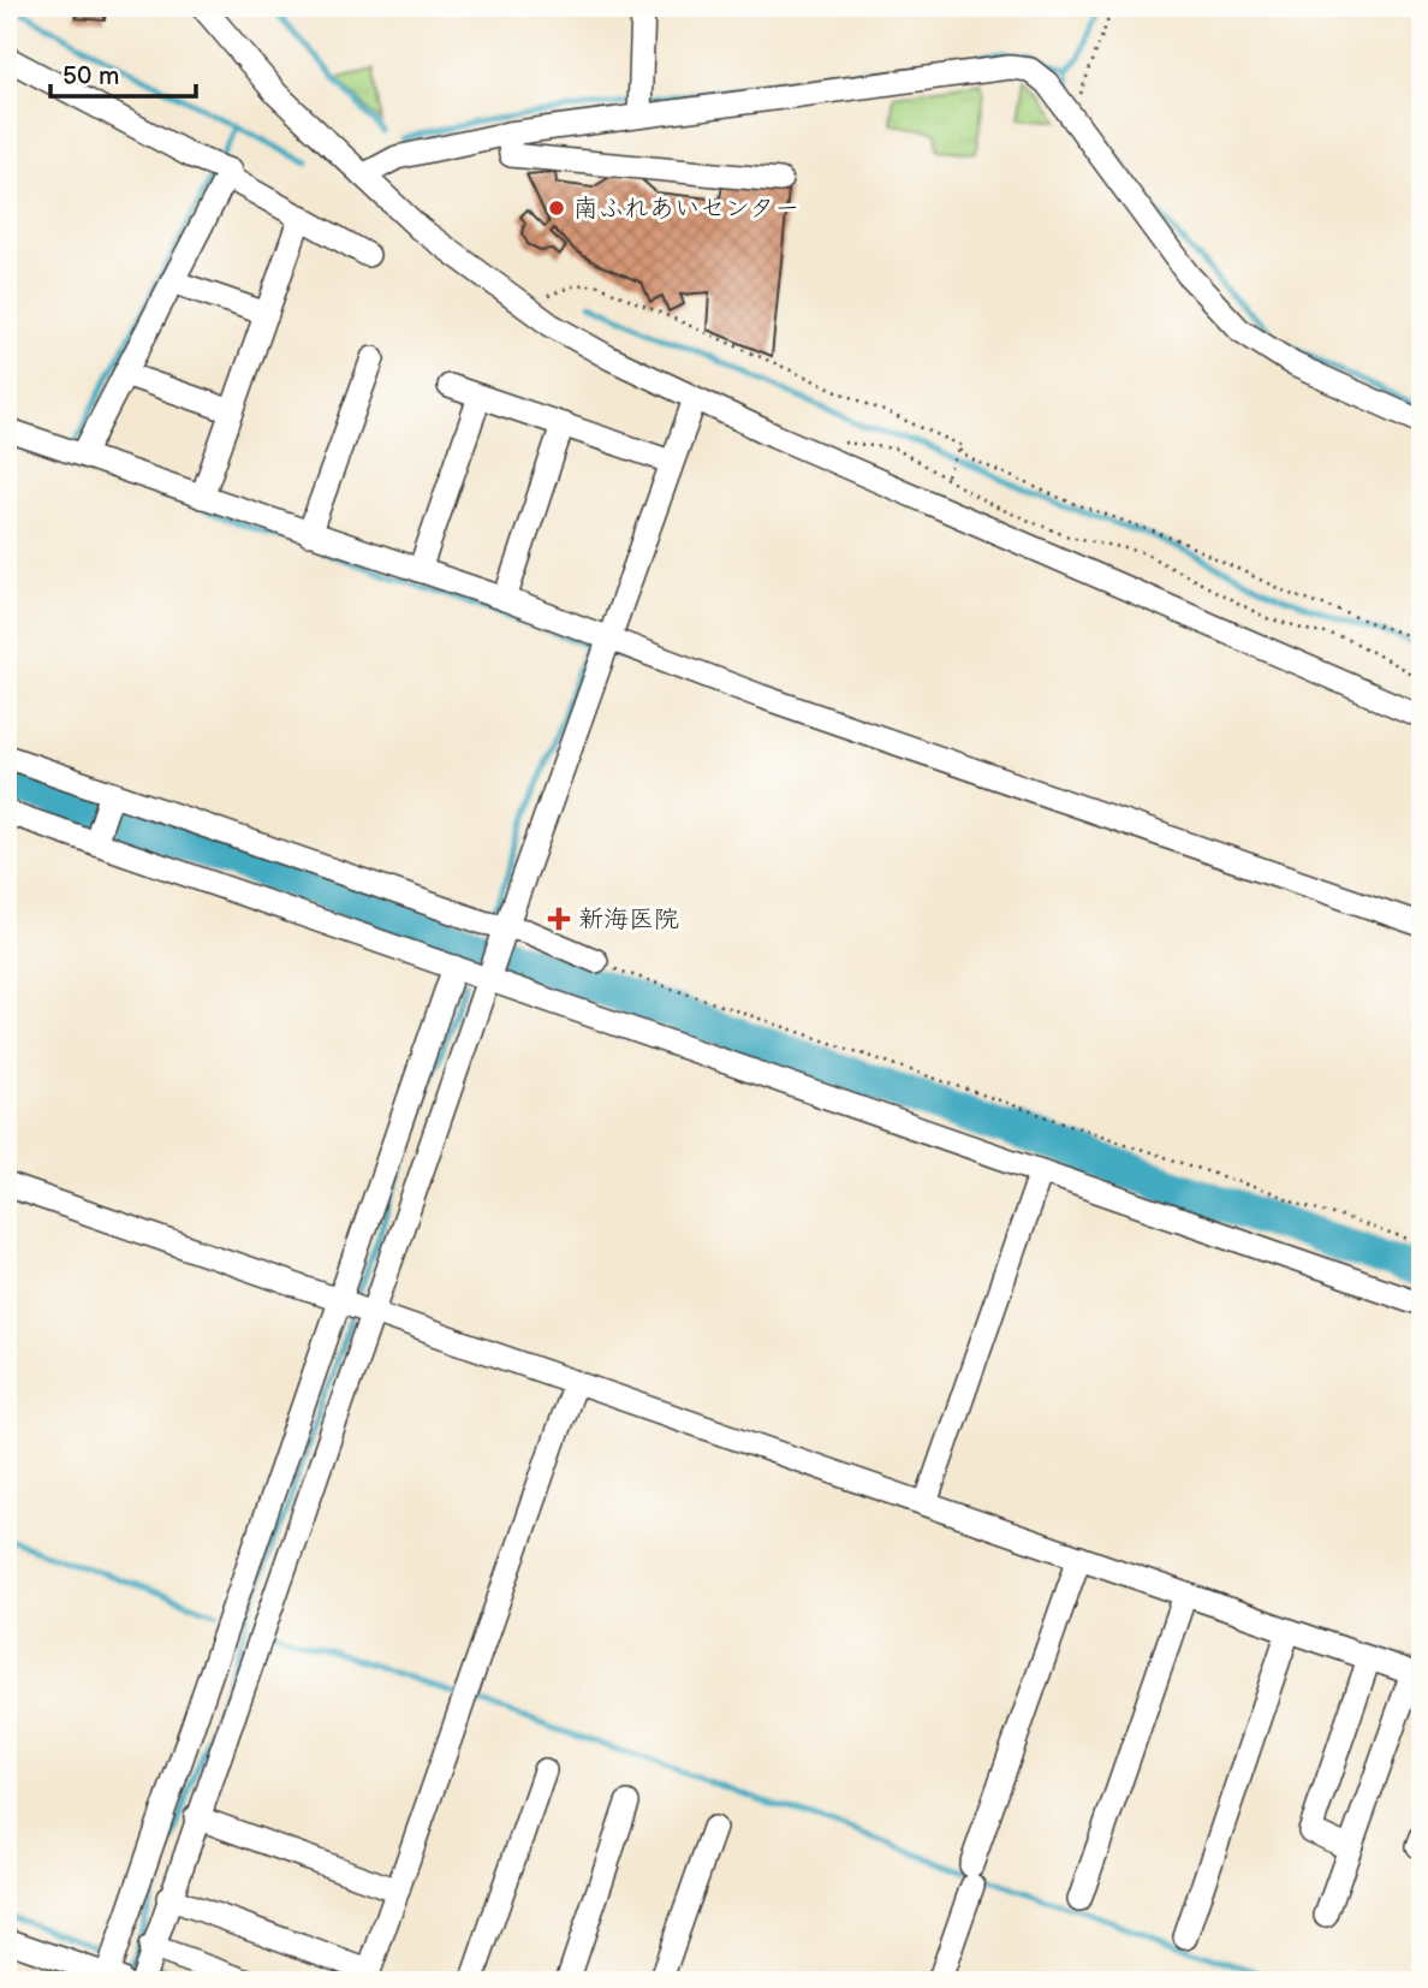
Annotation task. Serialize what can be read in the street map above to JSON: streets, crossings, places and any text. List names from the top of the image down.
{
  "places": {
    "other": ["南ふれあいセンター"],
    "health": ["新海医院"]
  },
  "scale_bar": "50 m"
}
